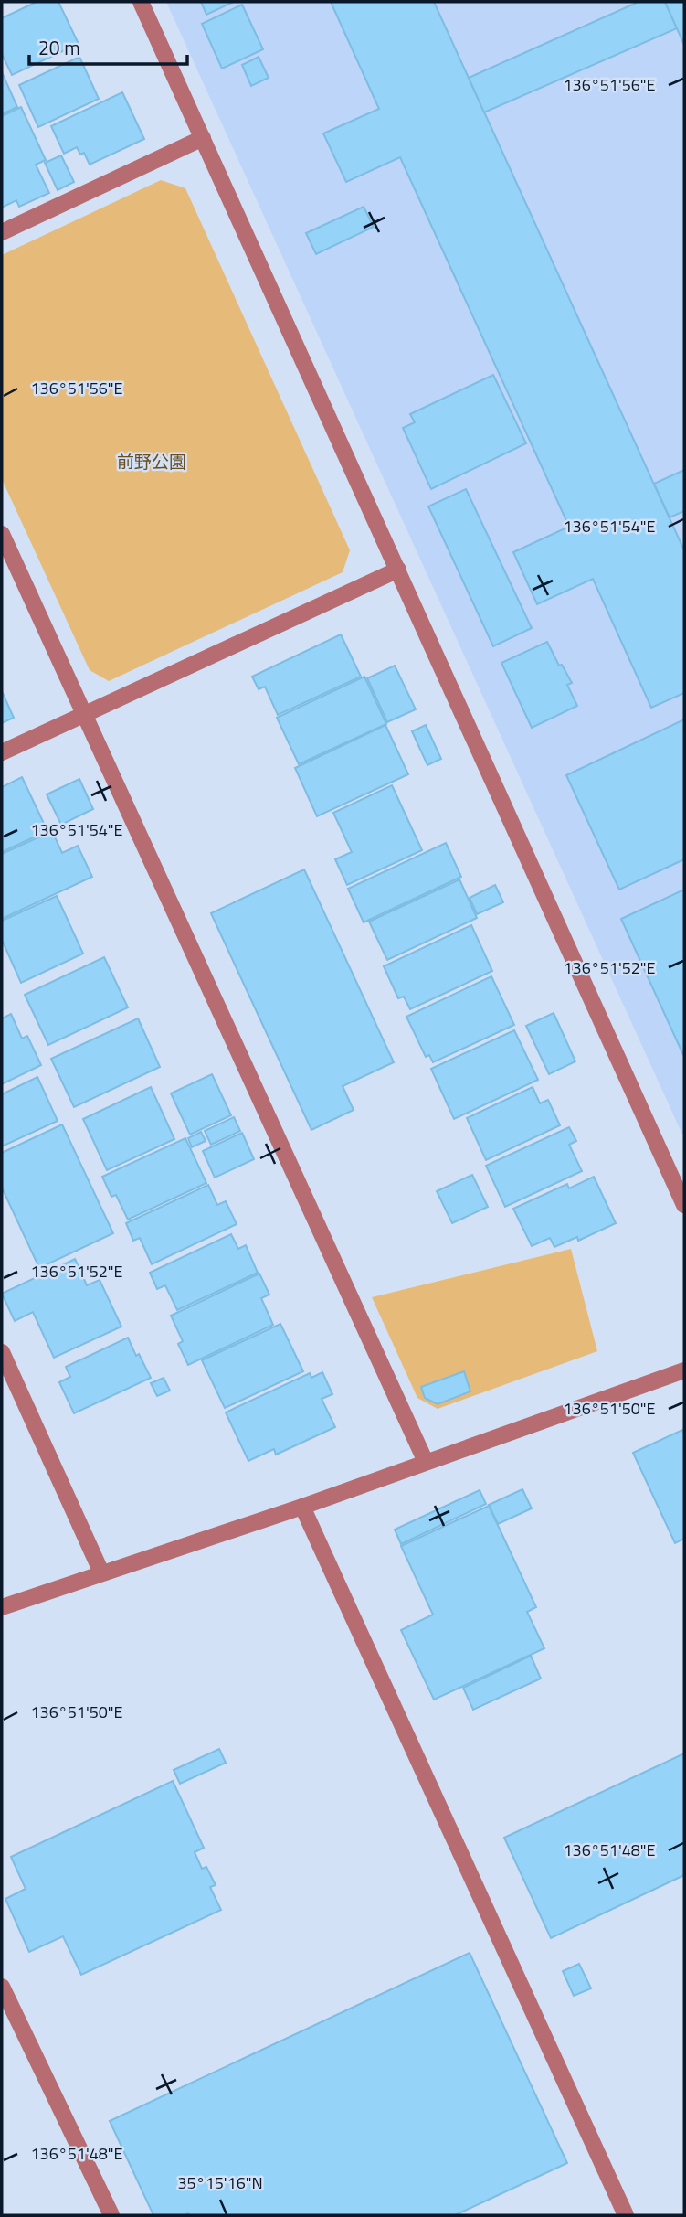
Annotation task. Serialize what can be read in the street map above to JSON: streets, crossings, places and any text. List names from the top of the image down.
{
  "parks": ["前野公園"],
  "scale_bar": "20 m",
  "coordinates": [
    "136°51'56\"E",
    "136°51'54\"E",
    "136°51'52\"E",
    "136°51'50\"E",
    "136°51'48\"E",
    "35°15'16\"N"
  ]
}
